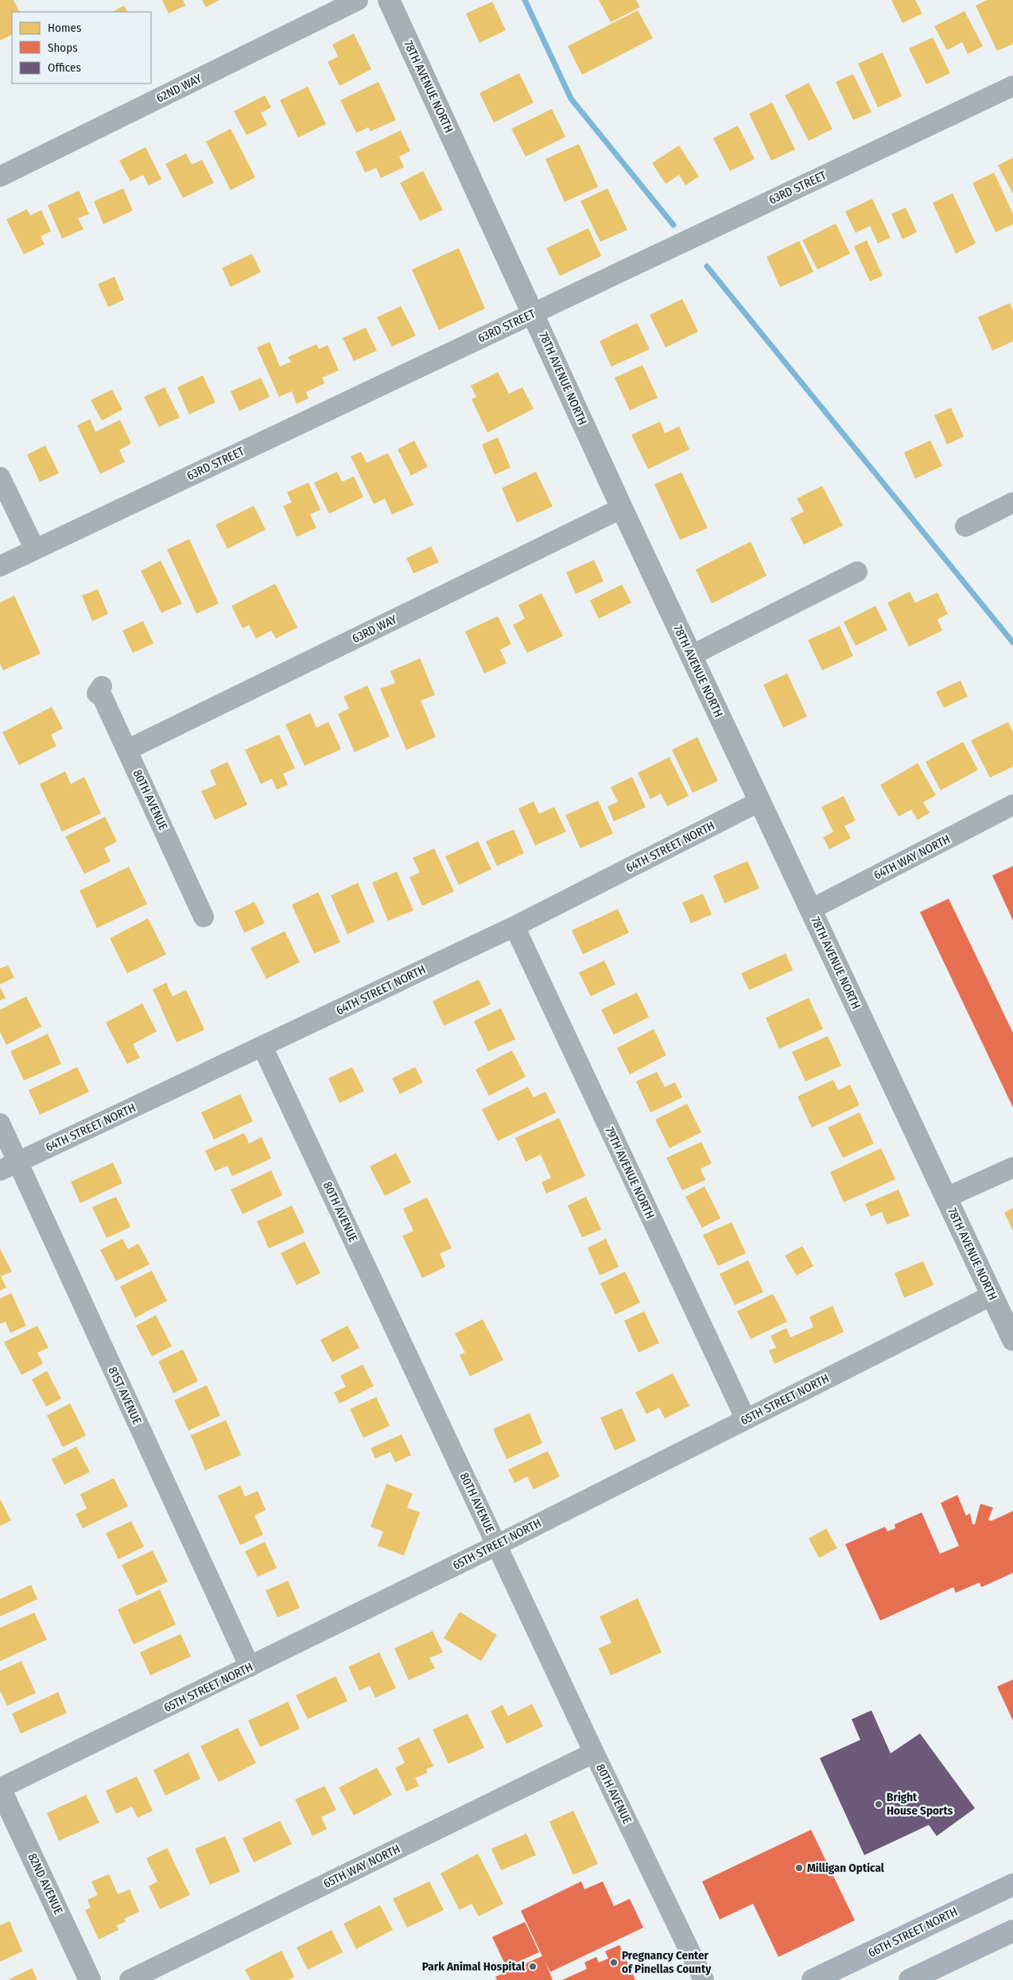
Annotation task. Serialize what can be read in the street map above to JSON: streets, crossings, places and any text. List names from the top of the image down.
{
  "streets": {
    "main road": ["66TH STREET NORTH"],
    "street": [
      "78TH AVENUE NORTH",
      "62ND WAY",
      "63RD STREET",
      "63RD WAY",
      "80TH AVENUE",
      "64TH STREET NORTH",
      "64TH WAY NORTH",
      "79TH AVENUE NORTH",
      "81ST AVENUE",
      "65TH STREET NORTH",
      "65TH WAY NORTH",
      "82ND AVENUE"
    ]
  },
  "crossings": [
    ["78TH AVENUE NORTH", "63RD STREET"],
    ["78TH AVENUE NORTH", "63RD WAY"],
    ["78TH AVENUE NORTH", "64TH STREET NORTH"],
    ["78TH AVENUE NORTH", "64TH WAY NORTH"],
    ["78TH AVENUE NORTH", "65TH STREET NORTH"],
    ["63RD WAY", "80TH AVENUE"],
    ["80TH AVENUE", "64TH STREET NORTH"],
    ["80TH AVENUE", "65TH STREET NORTH"],
    ["80TH AVENUE", "65TH WAY NORTH"],
    ["64TH STREET NORTH", "79TH AVENUE NORTH"],
    ["64TH STREET NORTH", "81ST AVENUE"],
    ["79TH AVENUE NORTH", "65TH STREET NORTH"],
    ["81ST AVENUE", "65TH STREET NORTH"],
    ["65TH STREET NORTH", "82ND AVENUE"]
  ],
  "places": [
    "Bright House Sports",
    "Milligan Optical",
    "Pregnancy Center of Pinellas County",
    "Park Animal Hospital"
  ],
  "legend": ["Homes", "Shops", "Offices"]
}
